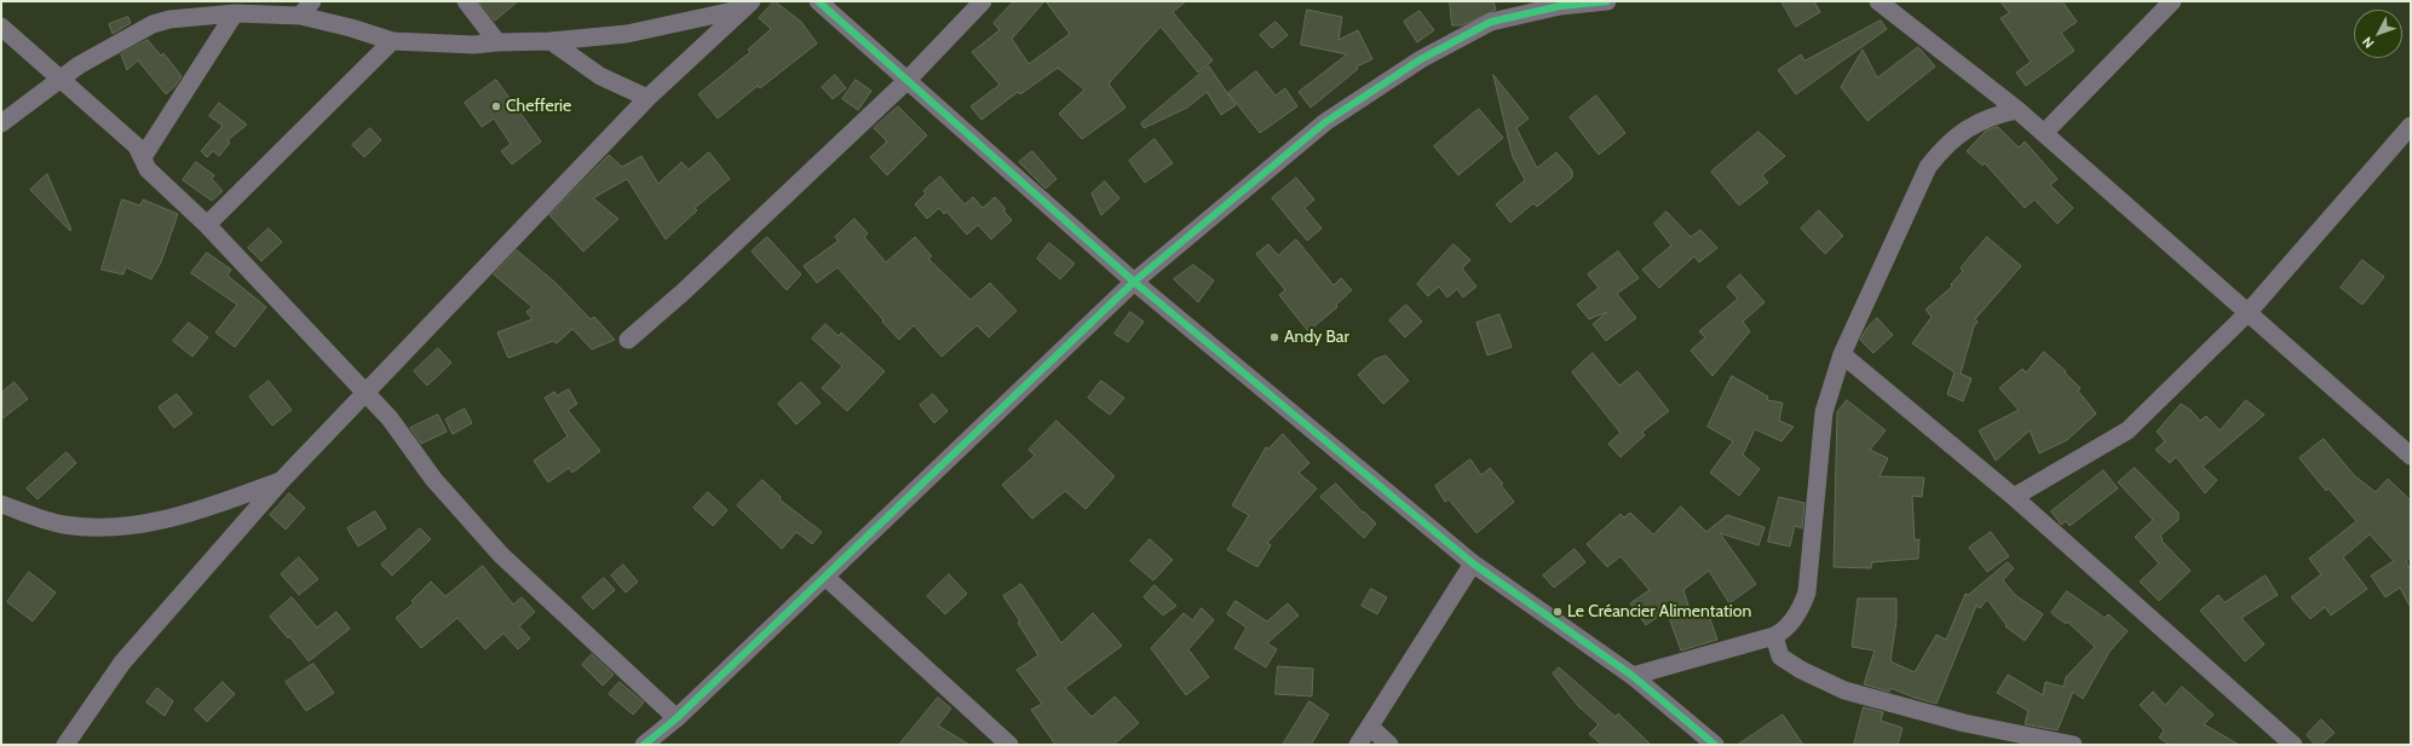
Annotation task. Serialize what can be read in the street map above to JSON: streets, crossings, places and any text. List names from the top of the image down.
{
  "places": ["Chefferie", "Andy Bar", "Le Créancier Alimentation"],
  "north": "bottom left"
}
